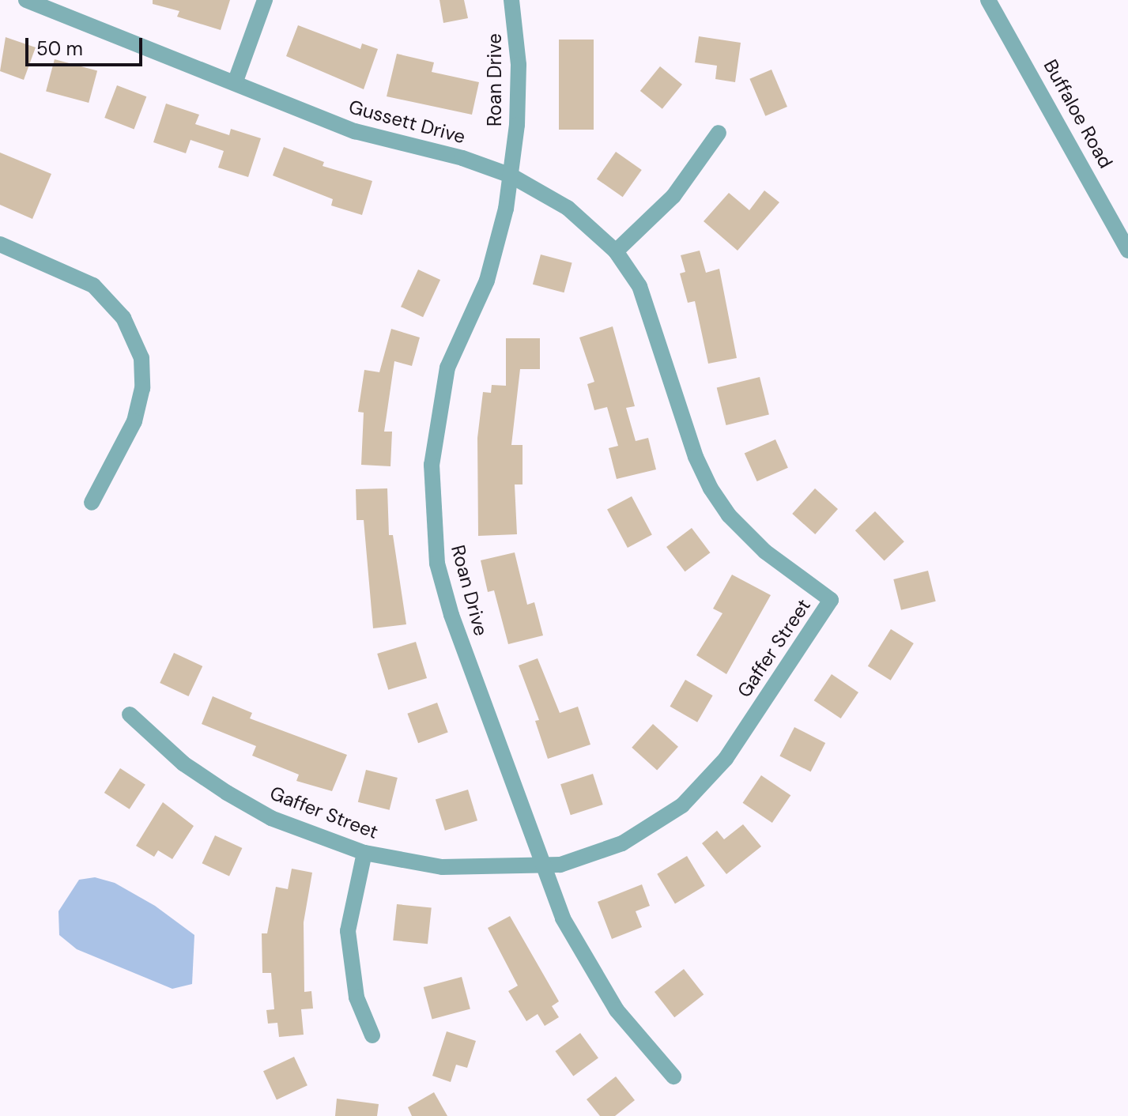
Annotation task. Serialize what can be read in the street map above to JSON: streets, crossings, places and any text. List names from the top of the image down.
{
  "streets": {
    "street": [
      "Roan Drive",
      "Buffaloe Road",
      "Gussett Drive",
      "Gaffer Street"
    ]
  },
  "crossings": [
    ["Roan Drive", "Gussett Drive"],
    ["Roan Drive", "Gaffer Street"],
    ["Gussett Drive", "Gaffer Street"]
  ],
  "scale_bar": "50 m"
}
